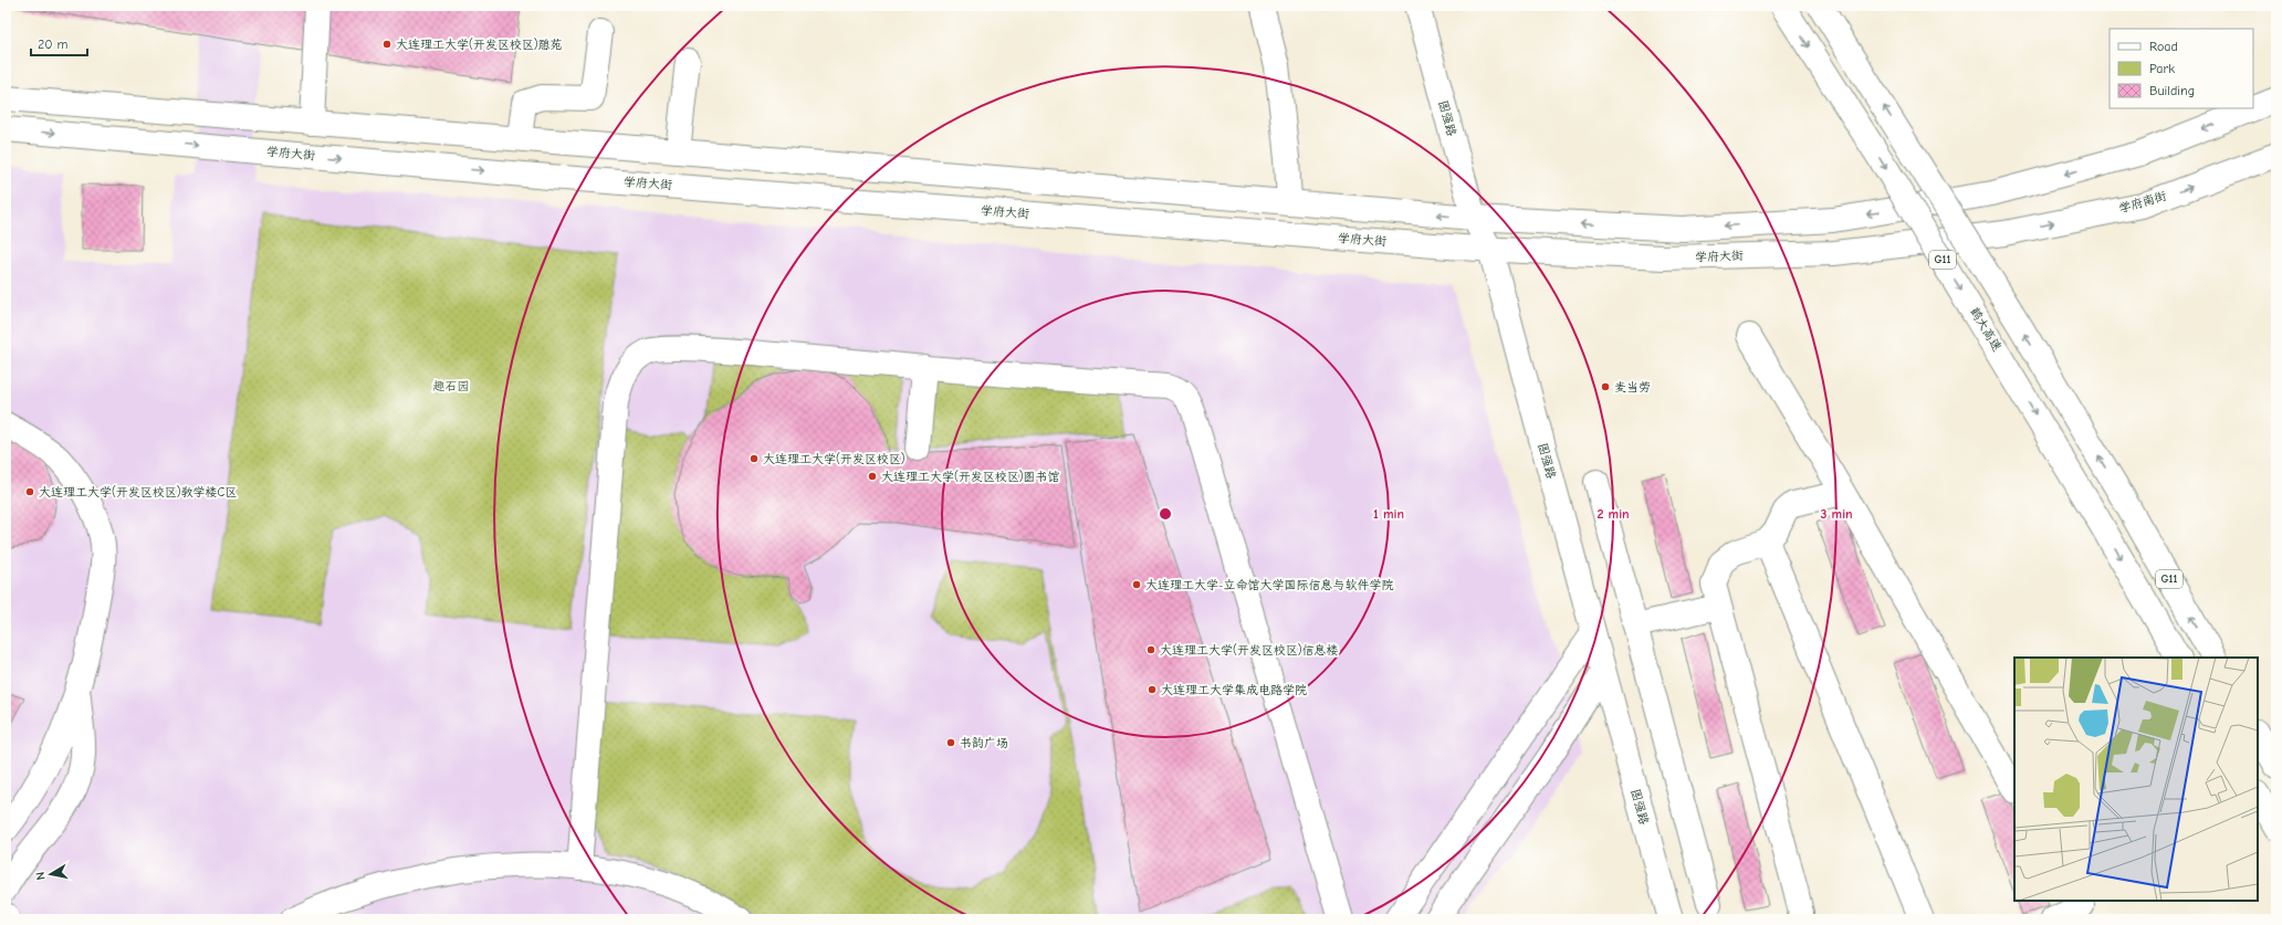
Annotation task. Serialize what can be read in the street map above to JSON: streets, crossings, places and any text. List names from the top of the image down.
{
  "streets": {
    "main road": [
      "图强路",
      "学府大街",
      "学府南街",
      "G11",
      "鹤大高速"
    ]
  },
  "crossings": [
    ["图强路", "学府大街"],
    ["学府大街", "学府南街"]
  ],
  "parks": ["趣石园"],
  "places": [
    "大连理工大学(开发区校区)憩苑",
    "麦当劳",
    "大连理工大学(开发区校区)",
    "大连理工大学(开发区校区)图书馆",
    "大连理工大学(开发区校区)教学楼C区",
    "大连理工大学-立命馆大学国际信息与软件学院",
    "大连理工大学(开发区校区)信息楼",
    "大连理工大学集成电路学院",
    "书韵广场"
  ],
  "legend": ["Road", "Park", "Building"],
  "scale_bar": "20 m",
  "north": "left",
  "rings": ["1 min", "2 min", "3 min"]
}
